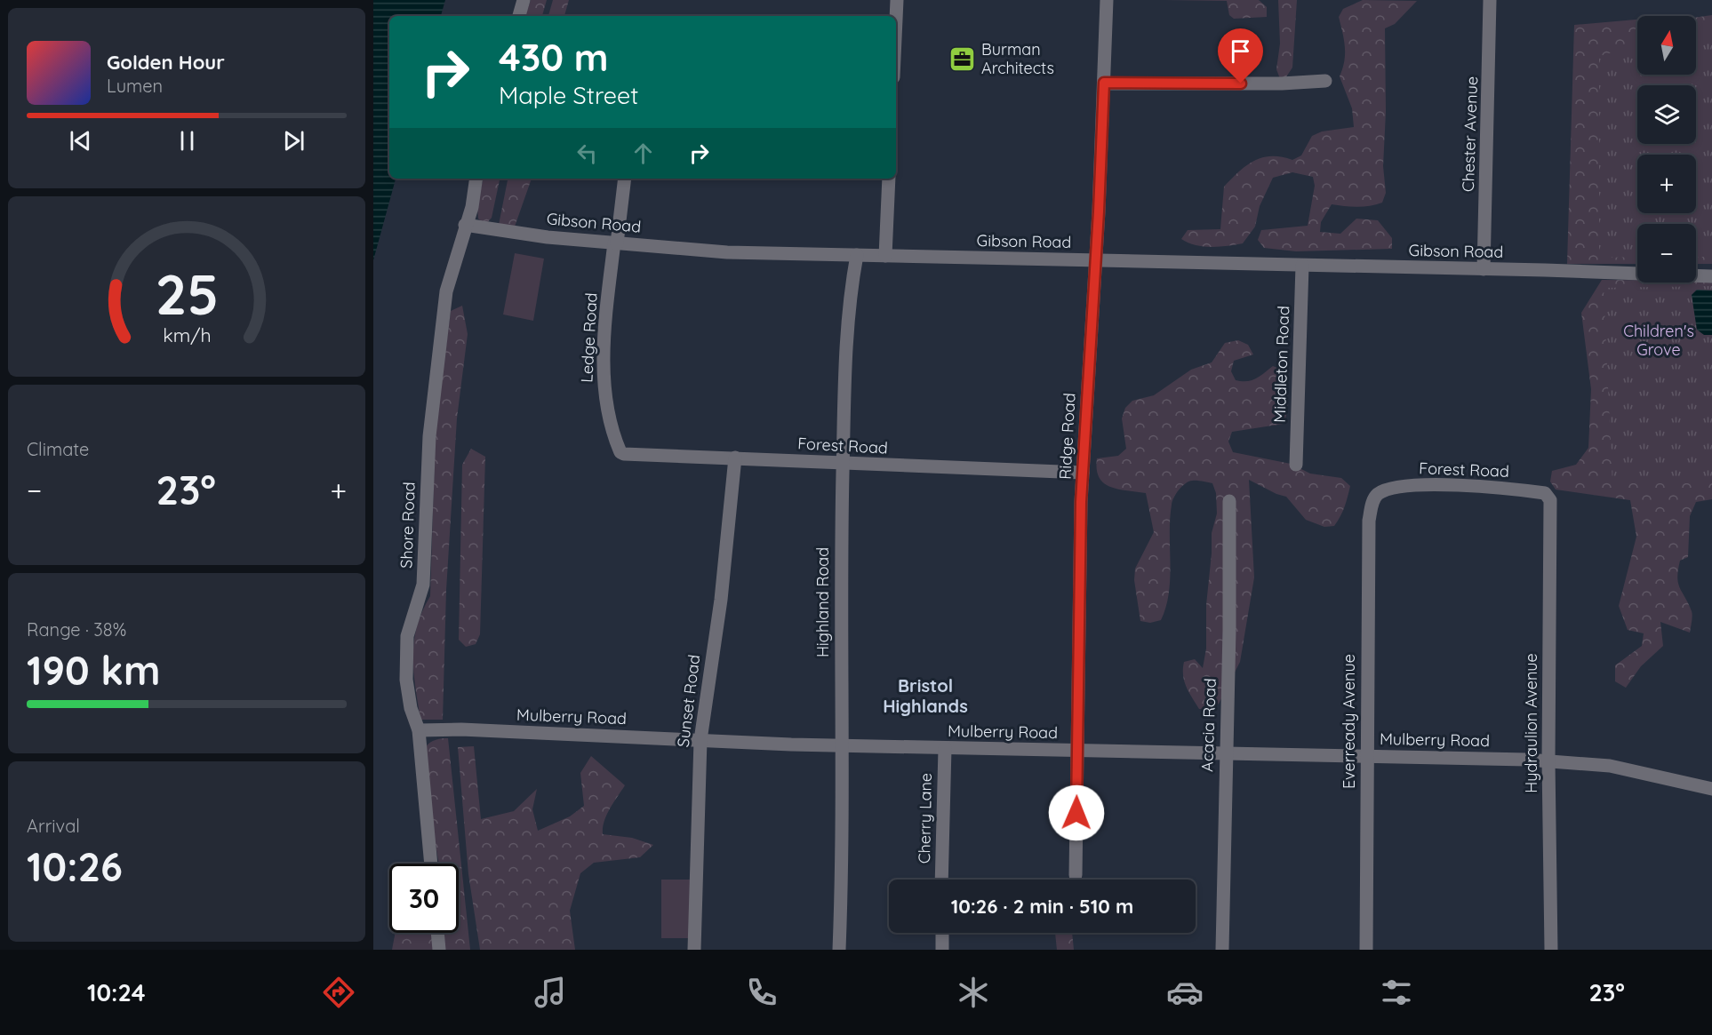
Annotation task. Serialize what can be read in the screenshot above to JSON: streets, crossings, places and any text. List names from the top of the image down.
{
  "streets": {
    "street": [
      "Chester Avenue",
      "Gibson Road",
      "Ledge Road",
      "Middleton Road",
      "Ridge Road",
      "Forest Road",
      "Shore Road",
      "Highland Road",
      "Sunset Road",
      "Mulberry Road",
      "Everready Avenue",
      "Hydraulion Avenue",
      "Acacia Road",
      "Cherry Lane"
    ]
  },
  "crossings": [
    ["Chester Avenue", "Gibson Road"],
    ["Gibson Road", "Ledge Road"],
    ["Gibson Road", "Middleton Road"],
    ["Gibson Road", "Ridge Road"],
    ["Gibson Road", "Shore Road"],
    ["Gibson Road", "Highland Road"],
    ["Ledge Road", "Forest Road"],
    ["Ridge Road", "Forest Road"],
    ["Ridge Road", "Mulberry Road"],
    ["Forest Road", "Highland Road"],
    ["Forest Road", "Sunset Road"],
    ["Forest Road", "Everready Avenue"],
    ["Forest Road", "Hydraulion Avenue"],
    ["Shore Road", "Mulberry Road"],
    ["Highland Road", "Mulberry Road"],
    ["Sunset Road", "Mulberry Road"],
    ["Mulberry Road", "Everready Avenue"],
    ["Mulberry Road", "Hydraulion Avenue"],
    ["Mulberry Road", "Acacia Road"],
    ["Mulberry Road", "Cherry Lane"]
  ],
  "districts": ["Bristol Highlands"],
  "parks": ["Children's Grove"],
  "places": {
    "office": ["Burman Architects"]
  },
  "north": "top",
  "page": {
    "map_buttons": ["+", "−"],
    "turn": ["430 m", "Maple Street"],
    "song": ["Golden Hour", "Lumen"],
    "tile": [
      "Climate",
      ["Range · 38%", "190 km"],
      ["Arrival", "10:26"]
    ],
    "heat": ["−", "23°", "+"],
    "limit": "30",
    "trip": "10:26 · 2 min · 510 m",
    "tabs": ["10:24", "23°"],
    "gauge": ["25", "km/h"]
  }
}
